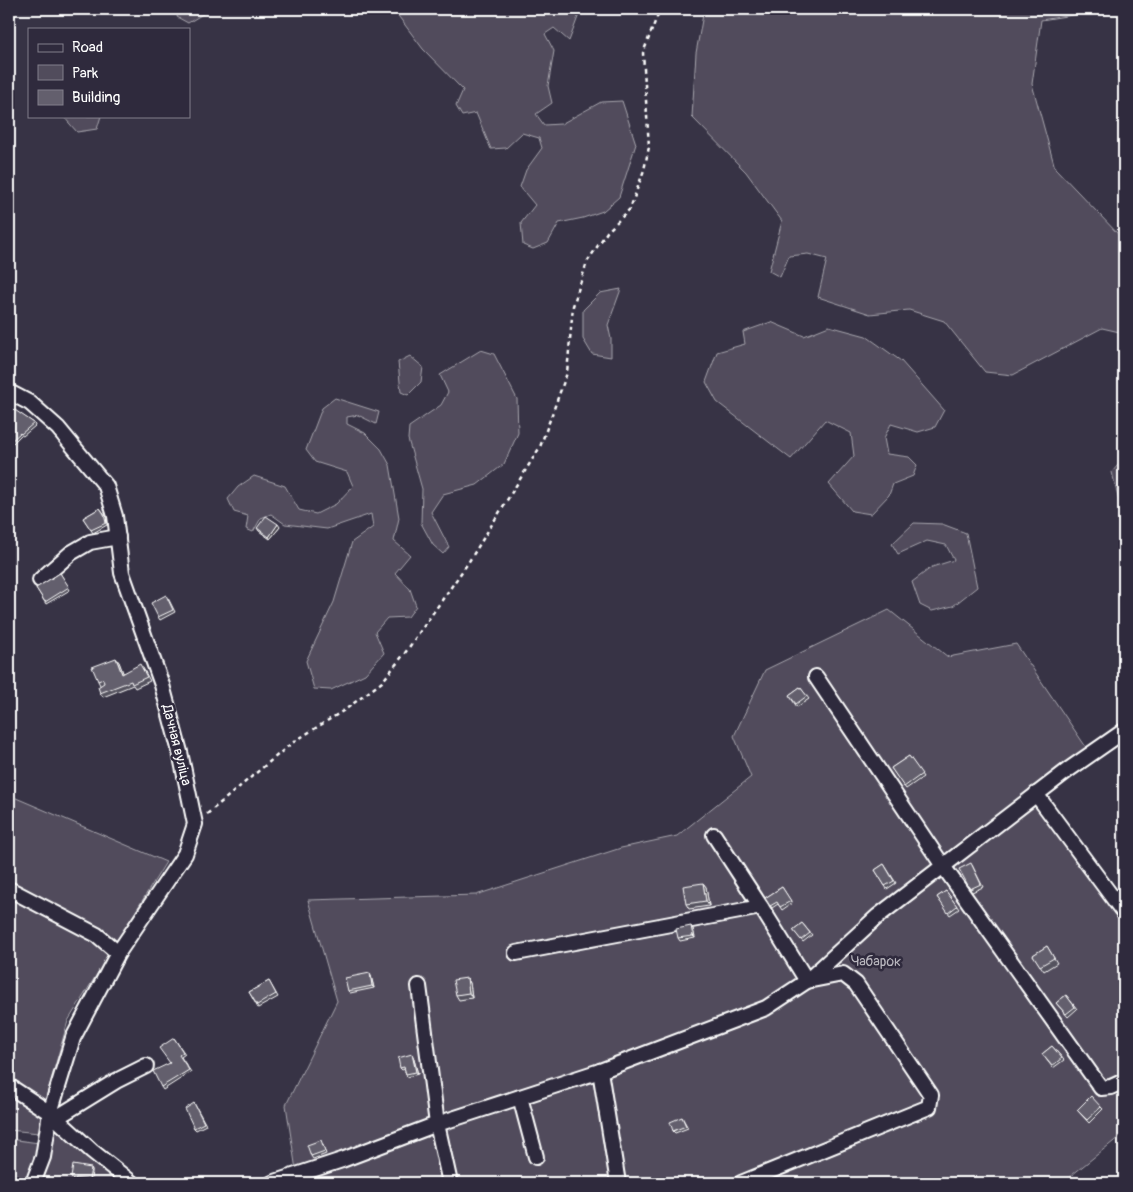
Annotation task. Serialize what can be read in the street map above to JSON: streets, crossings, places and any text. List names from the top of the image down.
{
  "streets": {
    "street": ["Дачная вуліца"]
  },
  "parks": ["Чабарок"],
  "legend": ["Road", "Park", "Building"]
}
